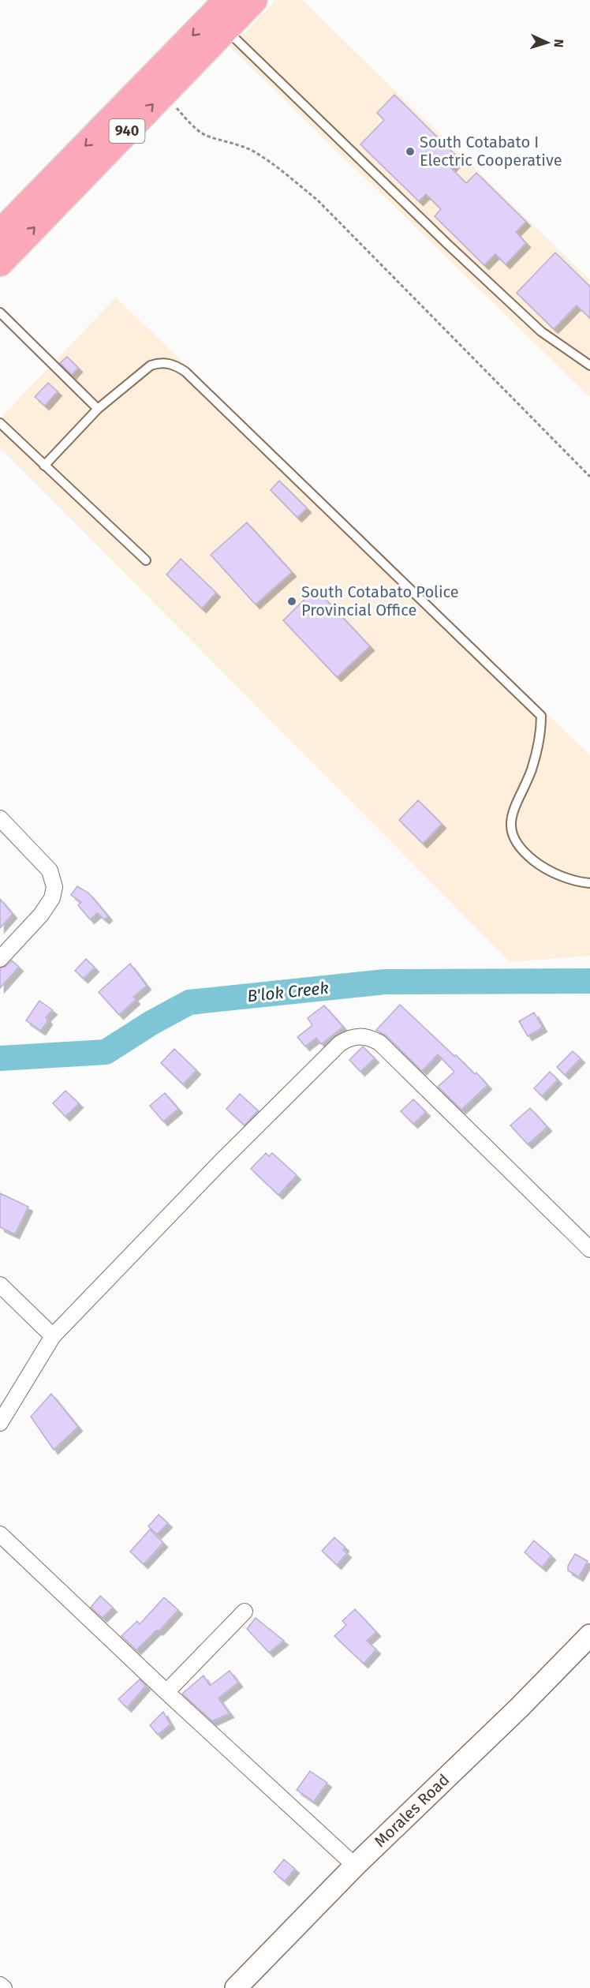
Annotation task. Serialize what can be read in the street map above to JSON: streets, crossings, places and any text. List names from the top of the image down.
{
  "streets": {
    "highway": ["940"],
    "street": ["Morales Road"]
  },
  "water": ["B'lok Creek"],
  "places": ["South Cotabato I Electric Cooperative", "South Cotabato Police Provincial Office"],
  "north": "right"
}
